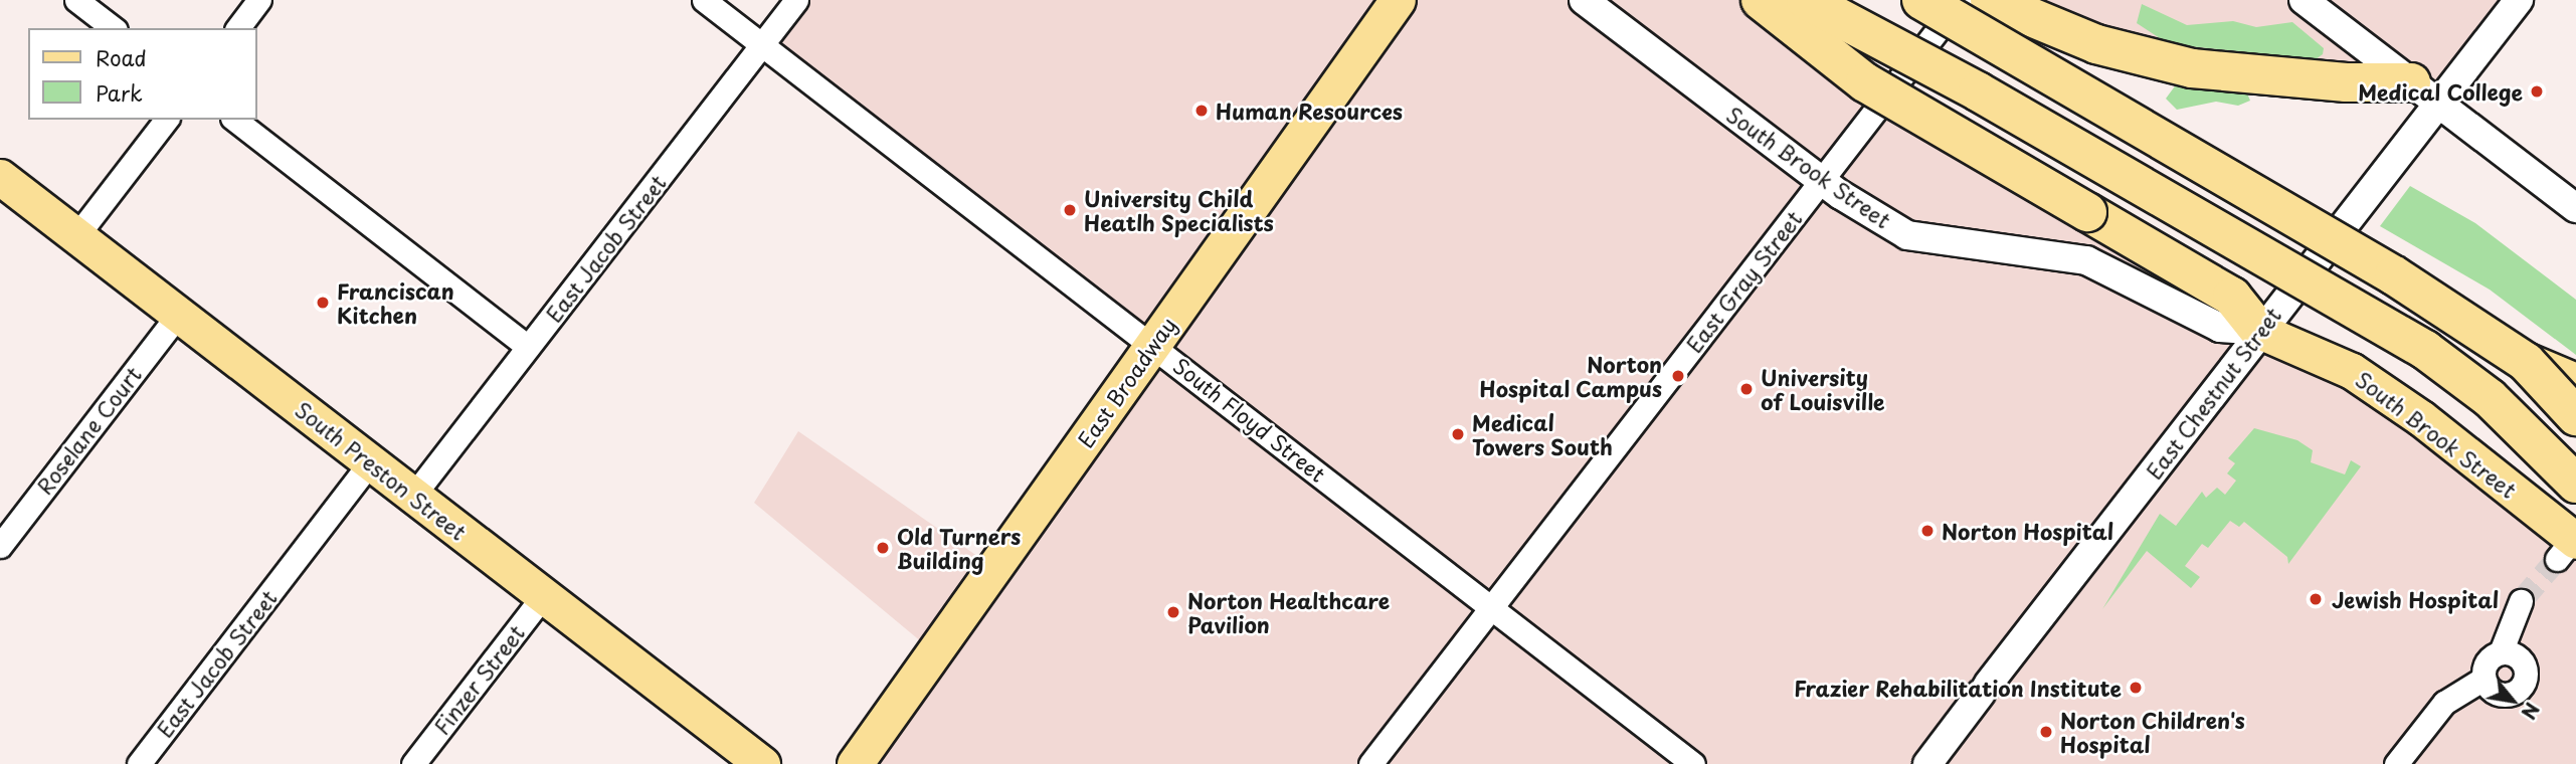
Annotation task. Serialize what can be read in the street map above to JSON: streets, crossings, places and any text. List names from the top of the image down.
{
  "streets": {
    "main road": ["South Brook Street", "East Broadway", "South Preston Street"],
    "street": [
      "East Jacob Street",
      "East Gray Street",
      "East Chestnut Street",
      "South Floyd Street",
      "Roselane Court",
      "Finzer Street"
    ]
  },
  "crossings": [
    ["South Brook Street", "East Gray Street"],
    ["South Brook Street", "East Chestnut Street"],
    ["East Jacob Street", "South Floyd Street"],
    ["East Jacob Street", "South Preston Street"],
    ["East Gray Street", "South Floyd Street"],
    ["East Broadway", "South Floyd Street"],
    ["Roselane Court", "South Preston Street"],
    ["South Preston Street", "Finzer Street"]
  ],
  "places": [
    "Medical College",
    "Human Resources",
    "University Child Heatlh Specialists",
    "Franciscan Kitchen",
    "Norton Hospital Campus",
    "University of Louisville",
    "Medical Towers South",
    "Norton Hospital",
    "Old Turners Building",
    "Jewish Hospital",
    "Norton Healthcare Pavilion",
    "Frazier Rehabilitation Institute",
    "Norton Children's Hospital"
  ],
  "legend": ["Road", "Park"],
  "north": "bottom right"
}
